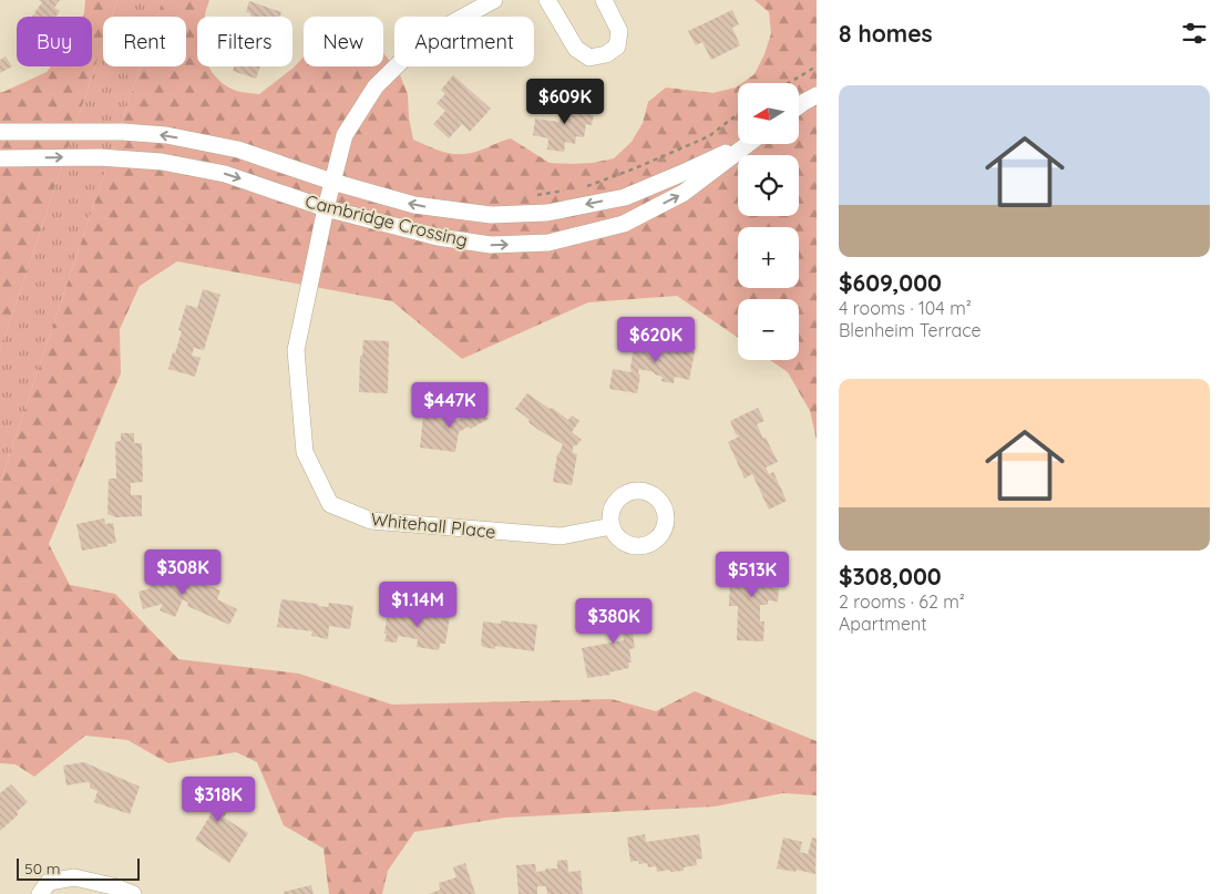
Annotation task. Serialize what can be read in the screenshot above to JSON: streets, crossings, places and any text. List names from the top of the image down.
{
  "streets": {
    "street": ["Cambridge Crossing", "Whitehall Place"]
  },
  "crossings": [
    ["Cambridge Crossing", "Whitehall Place"]
  ],
  "scale_bar": "50 m",
  "north": "left",
  "page": {
    "heading": "8 homes",
    "chip": [
      "Buy",
      "Rent",
      "Filters",
      "New",
      "Apartment"
    ],
    "list": [
      {
        "name": "$609,000",
        "note": "4 rooms · 104 m² · Blenheim Terrace"
      },
      {
        "name": "$308,000",
        "note": "2 rooms · 62 m² · Apartment"
      }
    ],
    "price": [
      "$609K",
      "$620K",
      "$447K",
      "$308K",
      "$513K",
      "$1.14M",
      "$380K",
      "$318K"
    ],
    "map_buttons": ["+", "−"],
    "scale": "50 m"
  }
}
